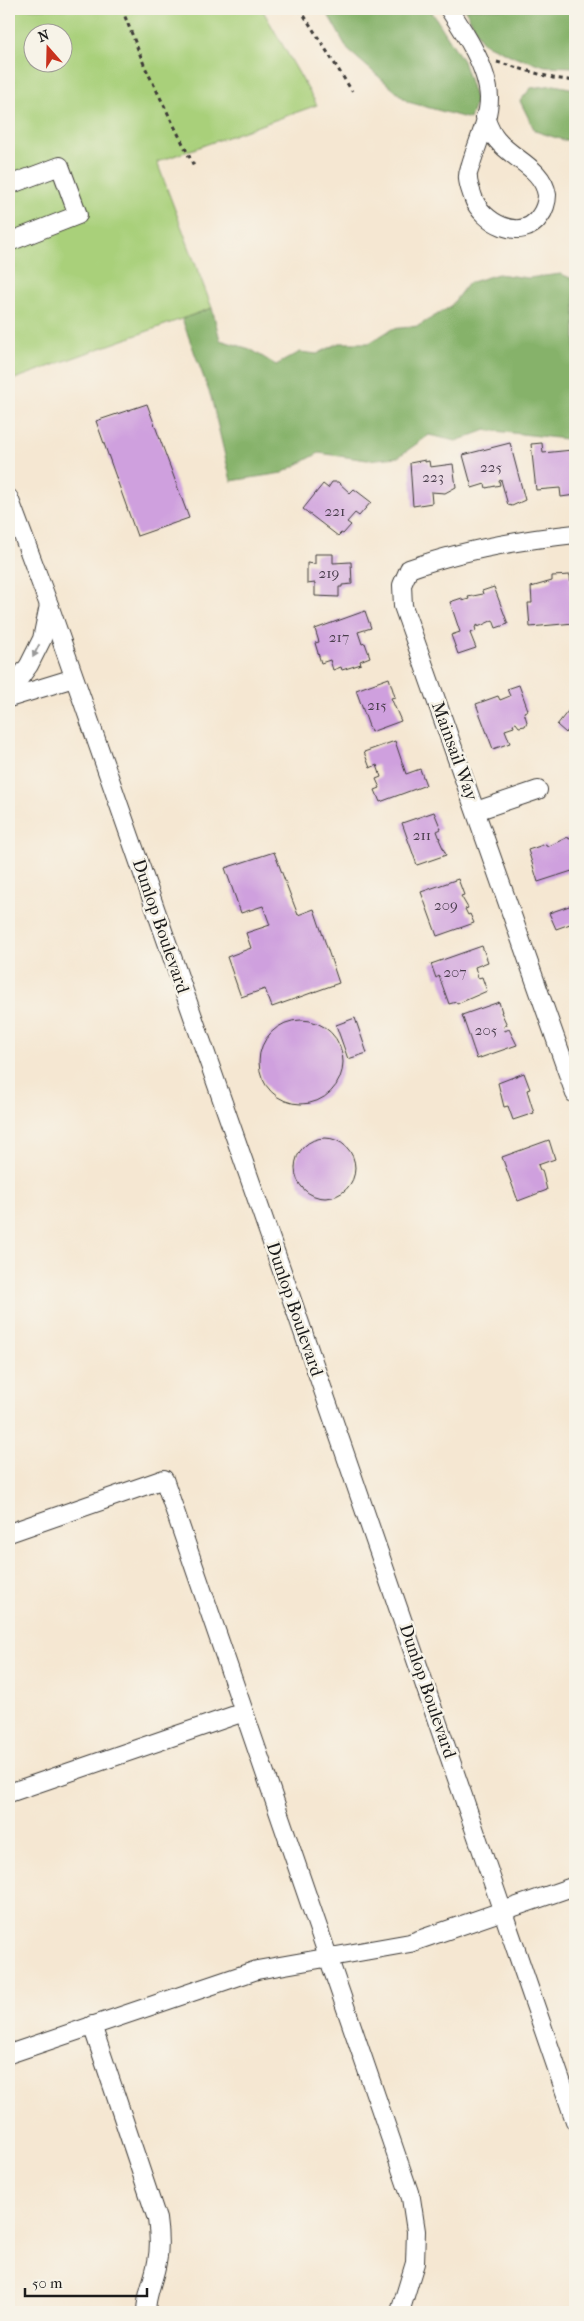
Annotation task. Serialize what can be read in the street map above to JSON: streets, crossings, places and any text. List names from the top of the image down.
{
  "streets": {
    "street": ["Mainsail Way", "Dunlop Boulevard"]
  },
  "house_numbers": [
    "225",
    "223",
    "221",
    "219",
    "217",
    "215",
    "211",
    "209",
    "207",
    "205"
  ],
  "scale_bar": "50 m",
  "north": "top"
}
